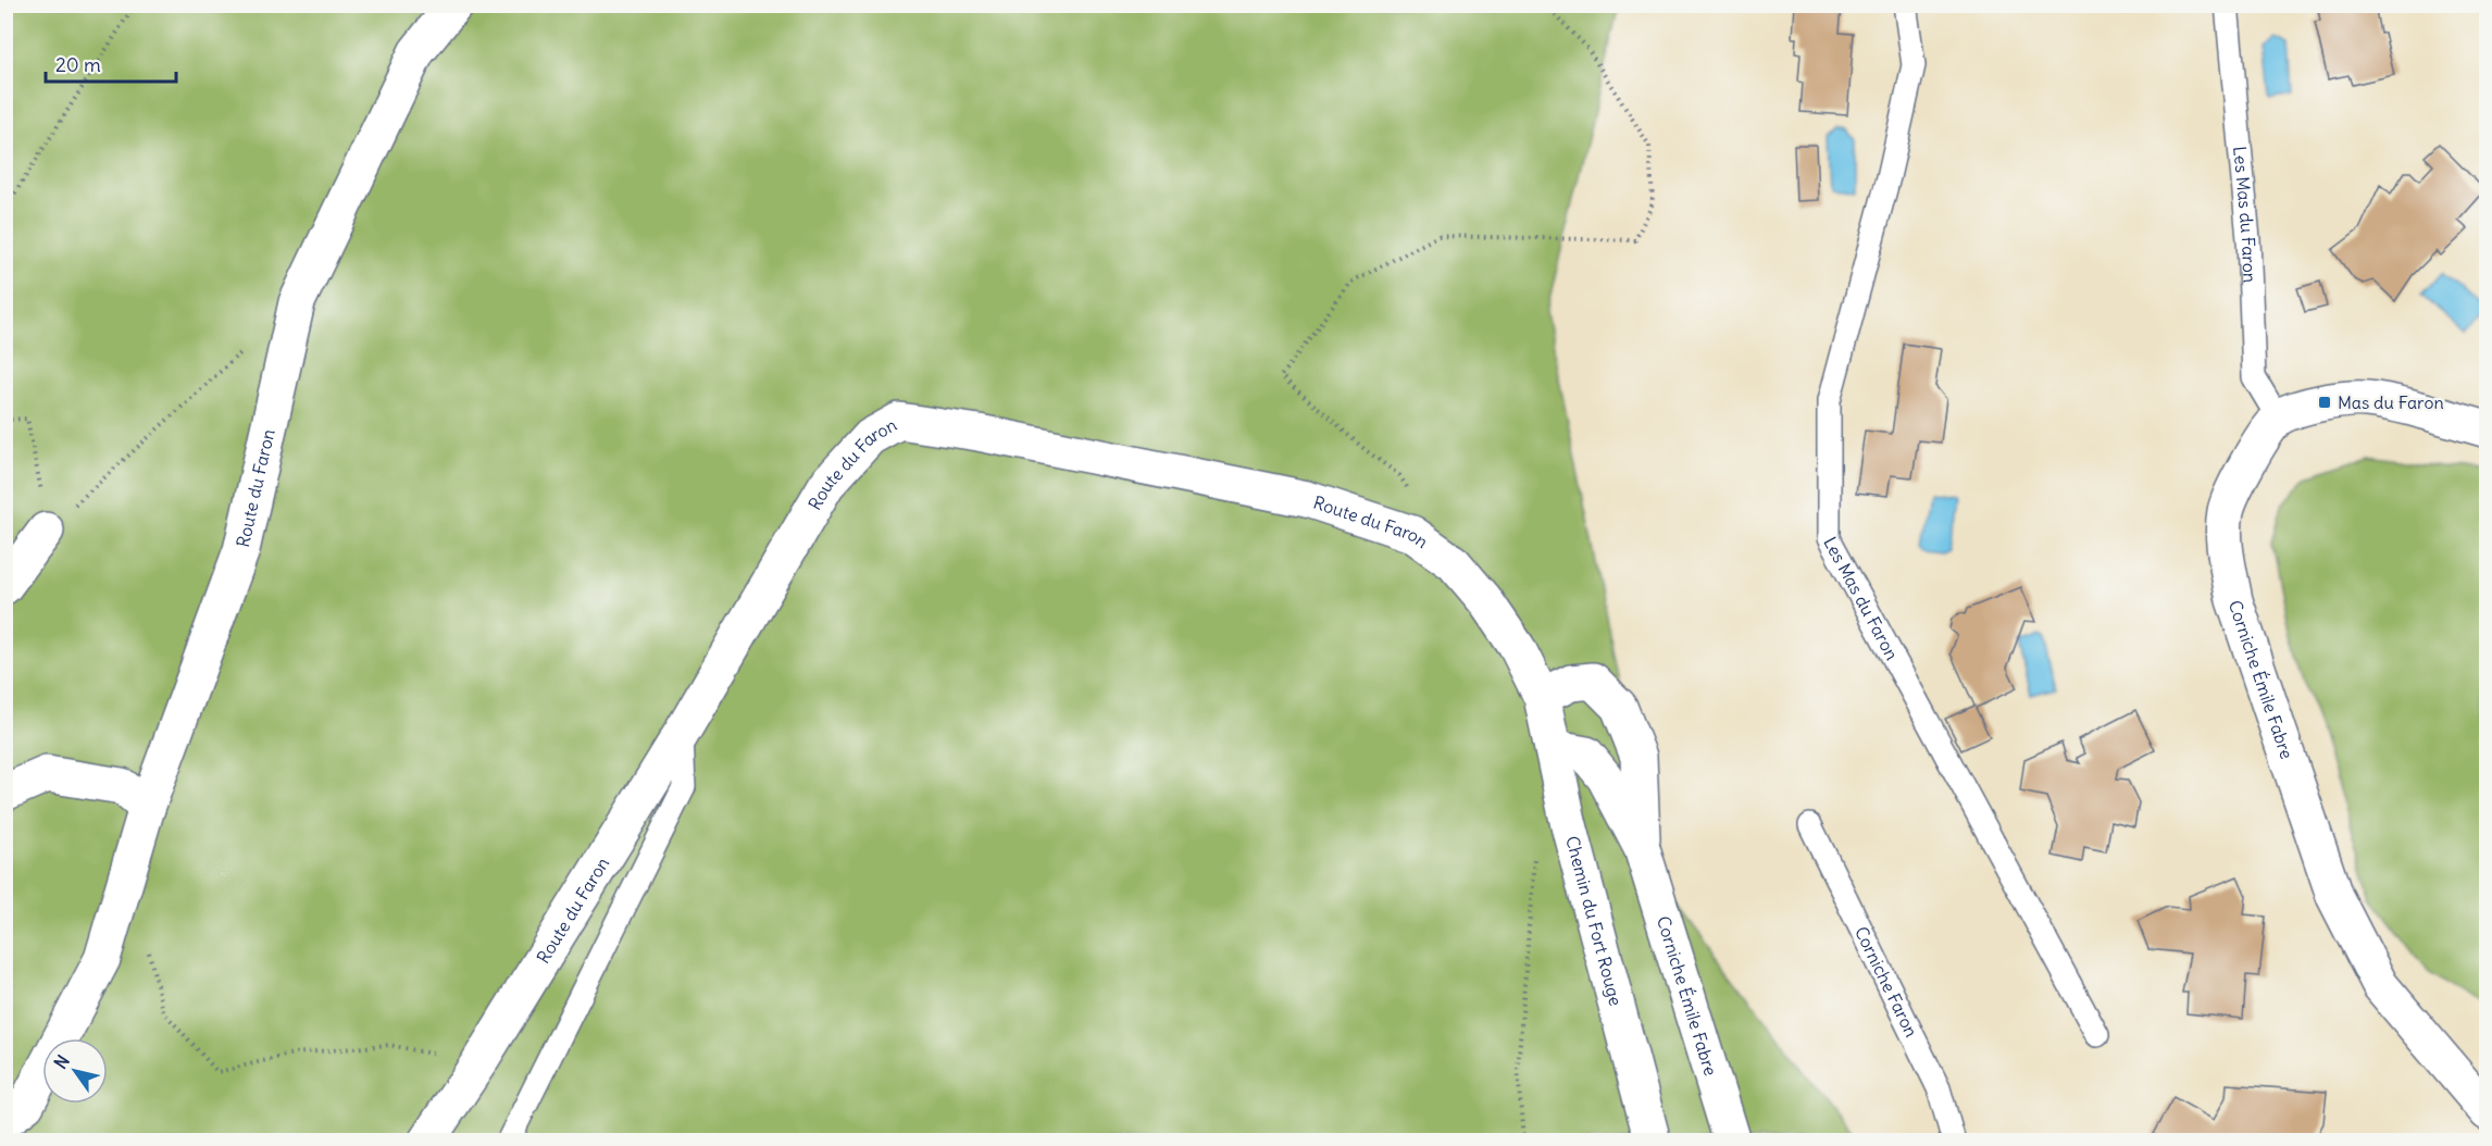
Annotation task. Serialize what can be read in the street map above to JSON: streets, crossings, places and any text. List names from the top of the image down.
{
  "streets": {
    "street": ["Route du Faron", "Corniche Émile Fabre", "Chemin du Fort Rouge"],
    "lane": ["Les Mas du Faron", "Corniche Faron"]
  },
  "crossings": [
    ["Les Mas du Faron", "Corniche Émile Fabre"],
    ["Route du Faron", "Corniche Émile Fabre"],
    ["Route du Faron", "Chemin du Fort Rouge"],
    ["Corniche Émile Fabre", "Chemin du Fort Rouge"]
  ],
  "places": {
    "transit": ["Mas du Faron"]
  },
  "scale_bar": "20 m",
  "north": "top left"
}
